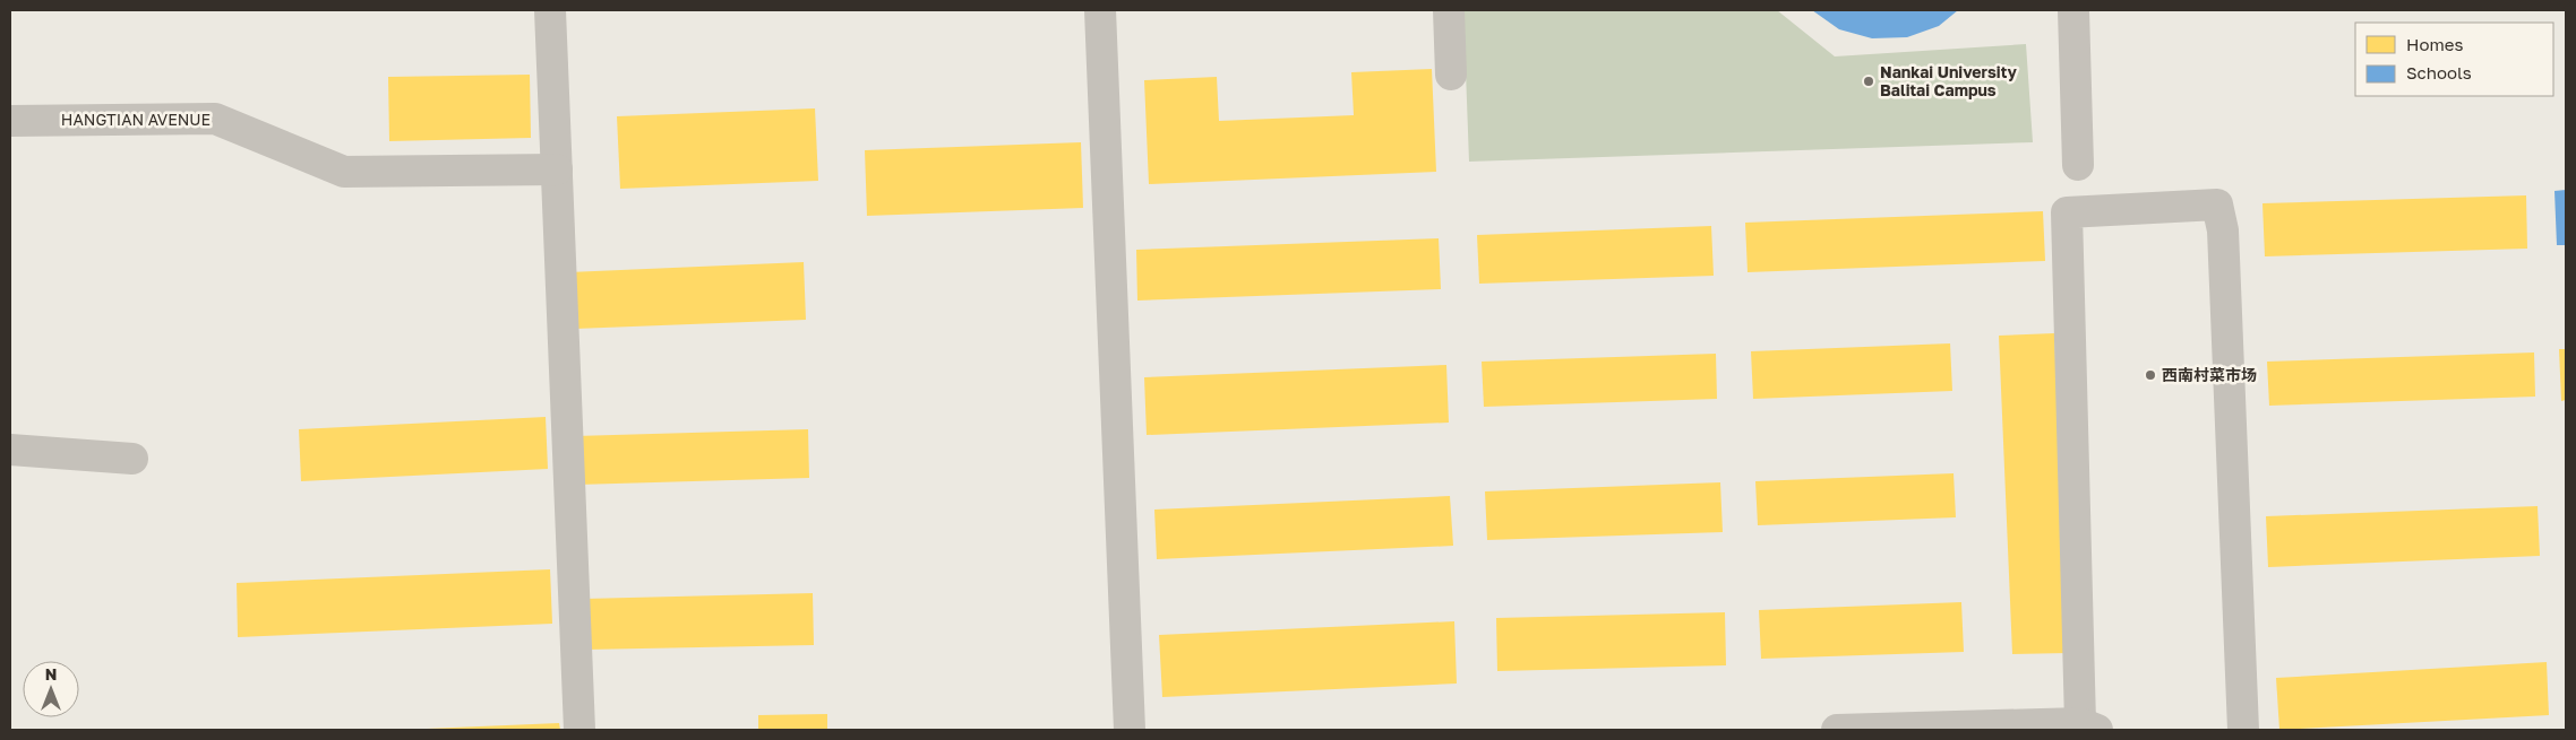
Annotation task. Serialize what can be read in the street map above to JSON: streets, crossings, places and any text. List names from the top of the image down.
{
  "streets": {
    "street": ["HANGTIAN AVENUE"]
  },
  "places": ["Nankai University Balitai Campus", "西南村菜市场"],
  "legend": ["Homes", "Schools"],
  "north": "top"
}
